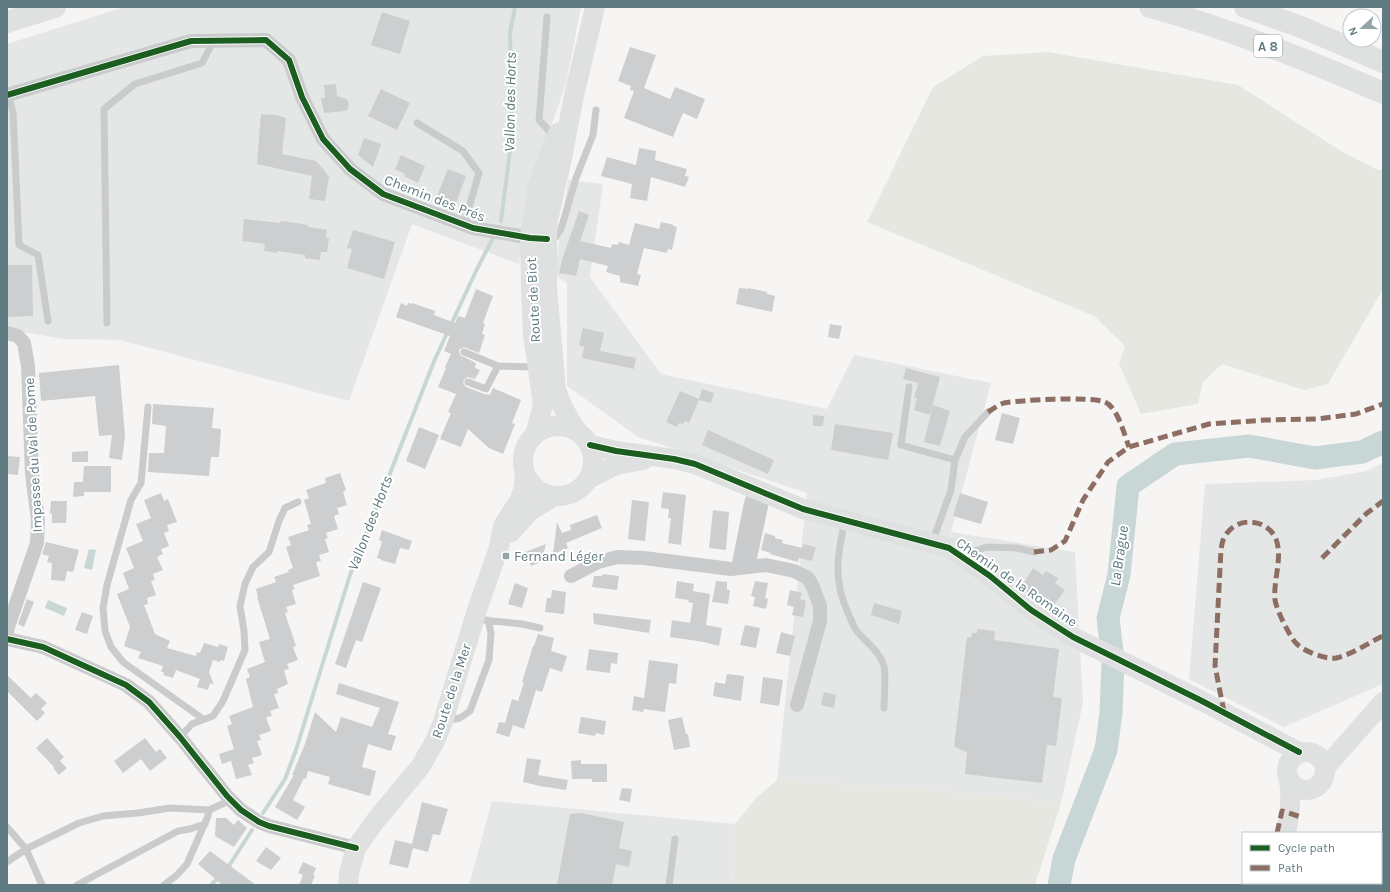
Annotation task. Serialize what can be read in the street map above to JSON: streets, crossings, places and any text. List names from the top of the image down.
{
  "streets": {
    "highway": ["A 8"],
    "main road": ["Route de Biot", "Chemin de la Romaine", "Route de la Mer"],
    "street": ["Chemin des Prés", "Impasse du Val de Pome"]
  },
  "crossings": [
    ["Chemin des Prés", "Route de Biot"],
    ["Route de Biot", "Chemin de la Romaine"]
  ],
  "water": ["Vallon des Horts", "La Brague"],
  "places": {
    "transit": ["Fernand Léger"]
  },
  "legend": ["Cycle path", "Path"],
  "north": "left"
}
